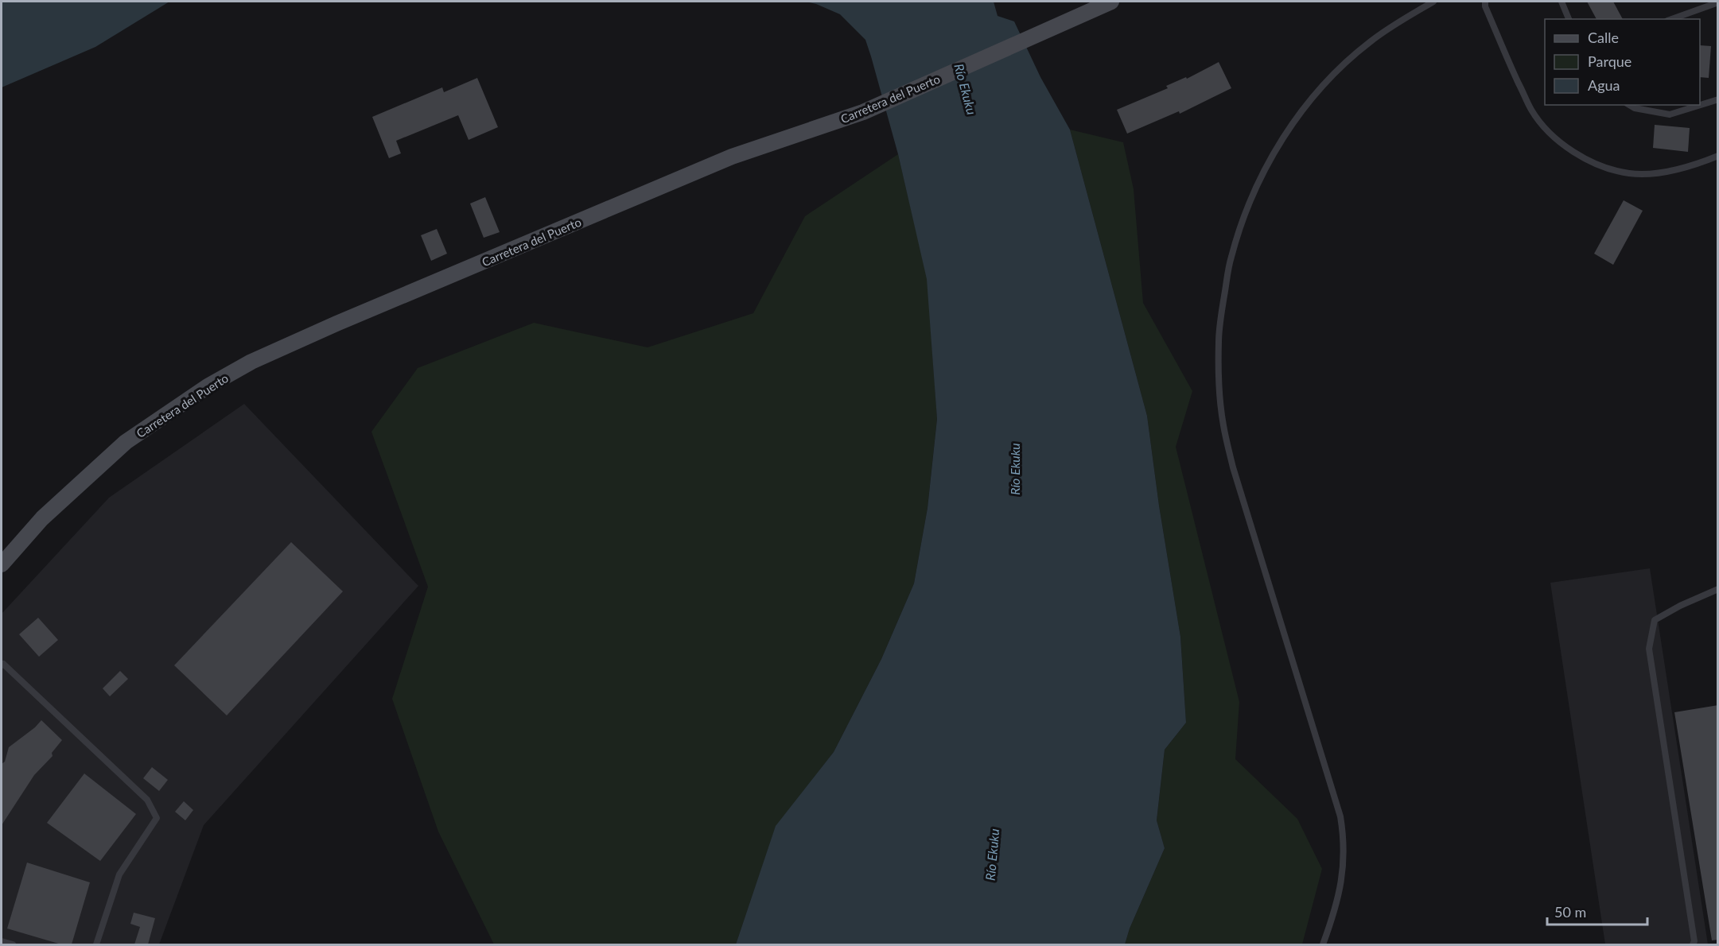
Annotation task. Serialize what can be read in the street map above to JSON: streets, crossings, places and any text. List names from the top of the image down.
{
  "streets": {
    "main road": ["Carretera del Puerto"]
  },
  "water": ["Río Ekuku"],
  "legend": ["Calle", "Parque", "Agua"],
  "scale_bar": "50 m"
}
